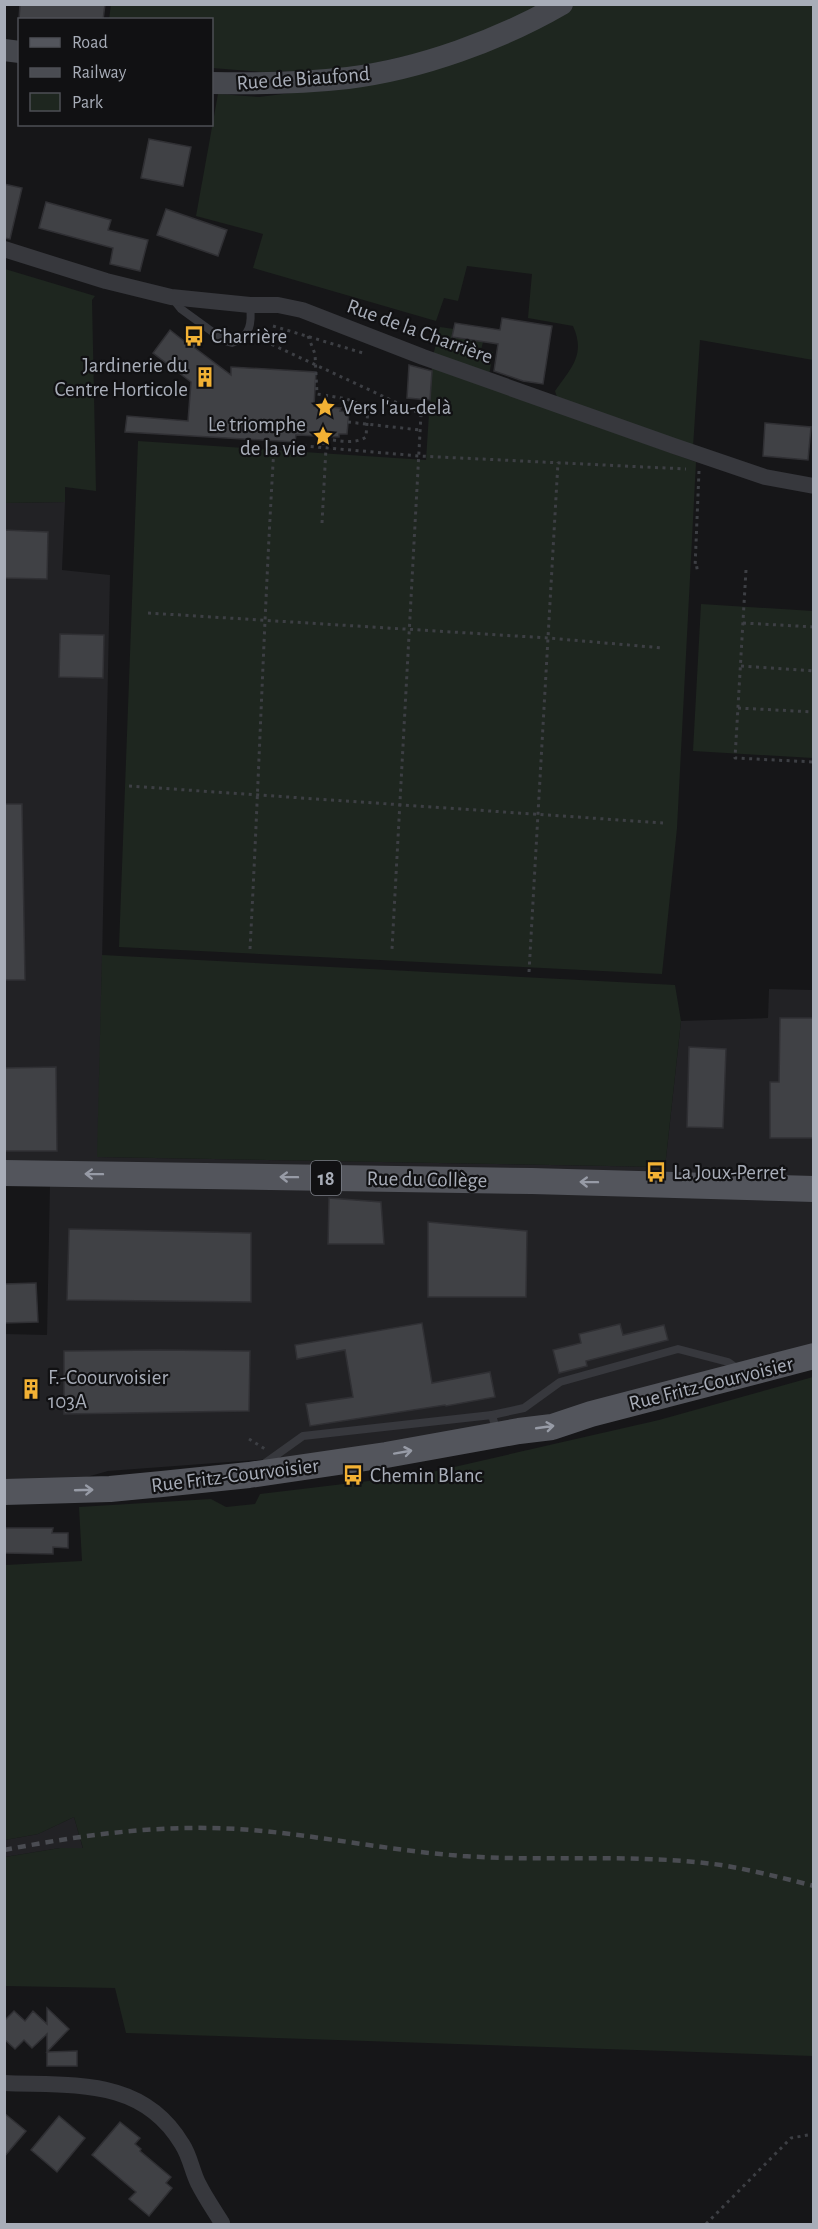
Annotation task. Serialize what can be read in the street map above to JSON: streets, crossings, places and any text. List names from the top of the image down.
{
  "streets": {
    "main road": [
      "Rue de Biaufond",
      "18",
      "Rue du Collège",
      "Rue Fritz-Courvoisier"
    ],
    "street": ["Rue de la Charrière"]
  },
  "one_way": ["Rue du Collège", "Rue Fritz-Courvoisier"],
  "places": {
    "bus stop": ["Charrière", "La Joux-Perret", "Chemin Blanc"],
    "building": ["Jardinerie du Centre Horticole", "F.-Coourvoisier 103A"],
    "place": ["Vers l'au-delà", "Le triomphe de la vie"]
  },
  "legend": ["Road", "Railway", "Park"]
}
